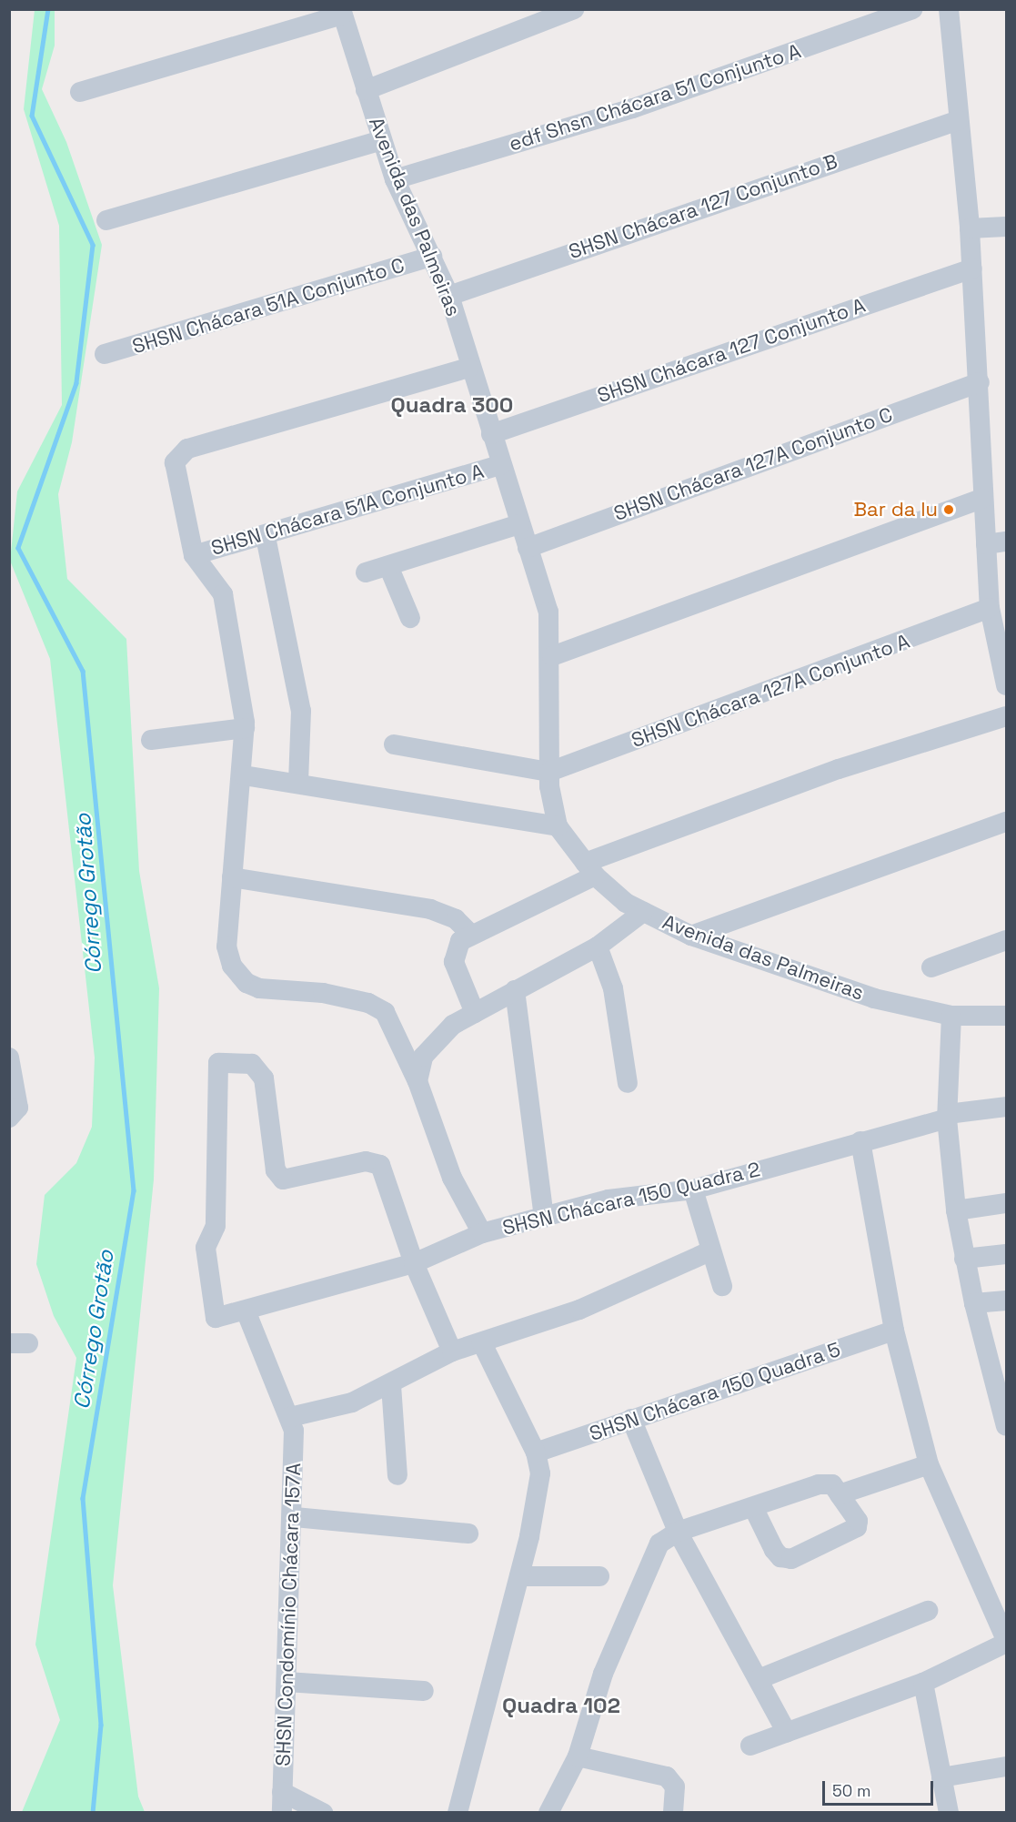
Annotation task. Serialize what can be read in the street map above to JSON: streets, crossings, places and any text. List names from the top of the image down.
{
  "streets": {
    "street": [
      "edf Shsn Chácara 51 Conjunto A",
      "SHSN Chácara 127 Conjunto B",
      "Avenida das Palmeiras",
      "SHSN Chácara 51A Conjunto C",
      "SHSN Chácara 127 Conjunto A",
      "SHSN Chácara 127A Conjunto C",
      "SHSN Chácara 51A Conjunto A",
      "SHSN Chácara 127A Conjunto A",
      "SHSN Chácara 150 Quadra 2",
      "SHSN Chácara 150 Quadra 5",
      "SHSN Condomínio Chácara 157A"
    ]
  },
  "crossings": [
    ["edf Shsn Chácara 51 Conjunto A", "Avenida das Palmeiras"],
    ["SHSN Chácara 127 Conjunto B", "Avenida das Palmeiras"],
    ["Avenida das Palmeiras", "SHSN Chácara 51A Conjunto C"],
    ["Avenida das Palmeiras", "SHSN Chácara 127 Conjunto A"],
    ["Avenida das Palmeiras", "SHSN Chácara 127A Conjunto C"],
    ["Avenida das Palmeiras", "SHSN Chácara 51A Conjunto A"],
    ["Avenida das Palmeiras", "SHSN Chácara 127A Conjunto A"]
  ],
  "districts": ["Quadra 300", "Quadra 102"],
  "water": ["Córrego Grotão"],
  "places": ["Bar da lu"],
  "scale_bar": "50 m"
}
